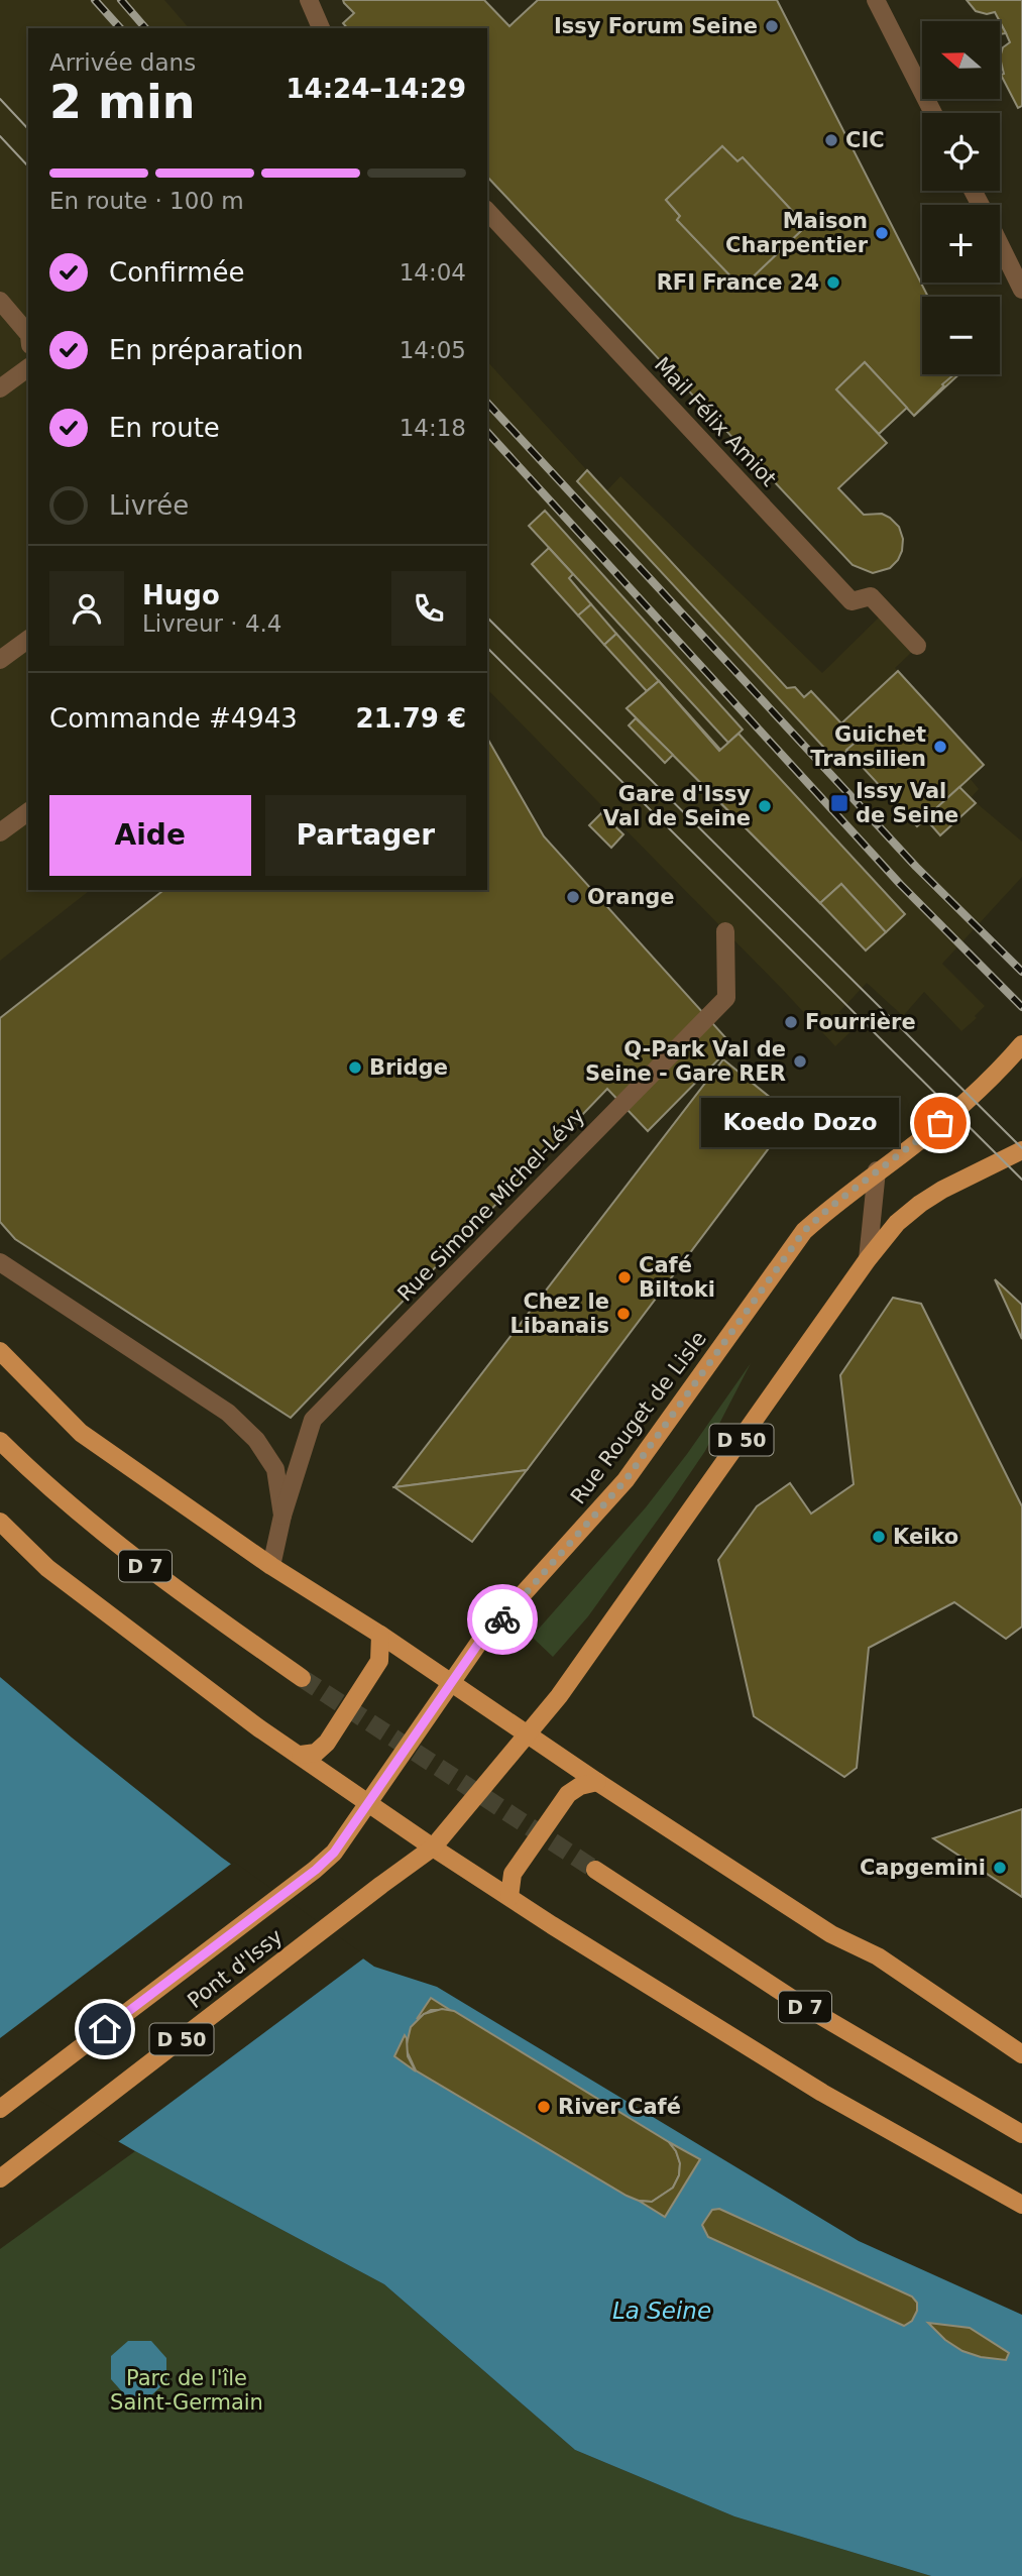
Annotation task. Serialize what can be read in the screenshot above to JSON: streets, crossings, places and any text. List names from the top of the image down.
{
  "streets": {
    "main road": [
      "Rue Rouget de Lisle",
      "D 50",
      "D 7",
      "Pont d'Issy"
    ],
    "street": ["Mail Félix Amiot", "Rue Simone Michel-Lévy"]
  },
  "crossings": [
    ["Rue Rouget de Lisle", "D 50"],
    ["Rue Rouget de Lisle", "Pont d'Issy"],
    ["D 50", "Pont d'Issy"]
  ],
  "water": ["La Seine"],
  "parks": ["Parc de l'île Saint-Germain"],
  "places": {
    "other": [
      "Issy Forum Seine",
      "CIC",
      "Maison Charpentier",
      "RFI France 24",
      "Guichet Transilien",
      "Gare d'Issy Val de Seine",
      "Orange",
      "Fourrière",
      "Q-Park Val de Seine - Gare RER",
      "Bridge",
      "Koedo Dozo",
      "Café Biltoki",
      "Chez le Libanais",
      "Keiko",
      "Capgemini",
      "River Café"
    ],
    "transit": ["Issy Val de Seine"]
  },
  "north": "left",
  "page": {
    "map_buttons": ["+", "−"],
    "heading": ["2 min", "Arrivée dans", "14:24–14:29"],
    "panel": [
      "Hugo",
      "Livreur · 4.4",
      "Commande #4943",
      "21.79 €"
    ],
    "bar": "En route · 100 m",
    "list": [
      ["Confirmée", "14:04"],
      ["En préparation", "14:05"],
      ["En route", "14:18"],
      "Livrée"
    ],
    "buttons": ["Aide", "Partager"],
    "bubble": "Koedo Dozo"
  }
}
